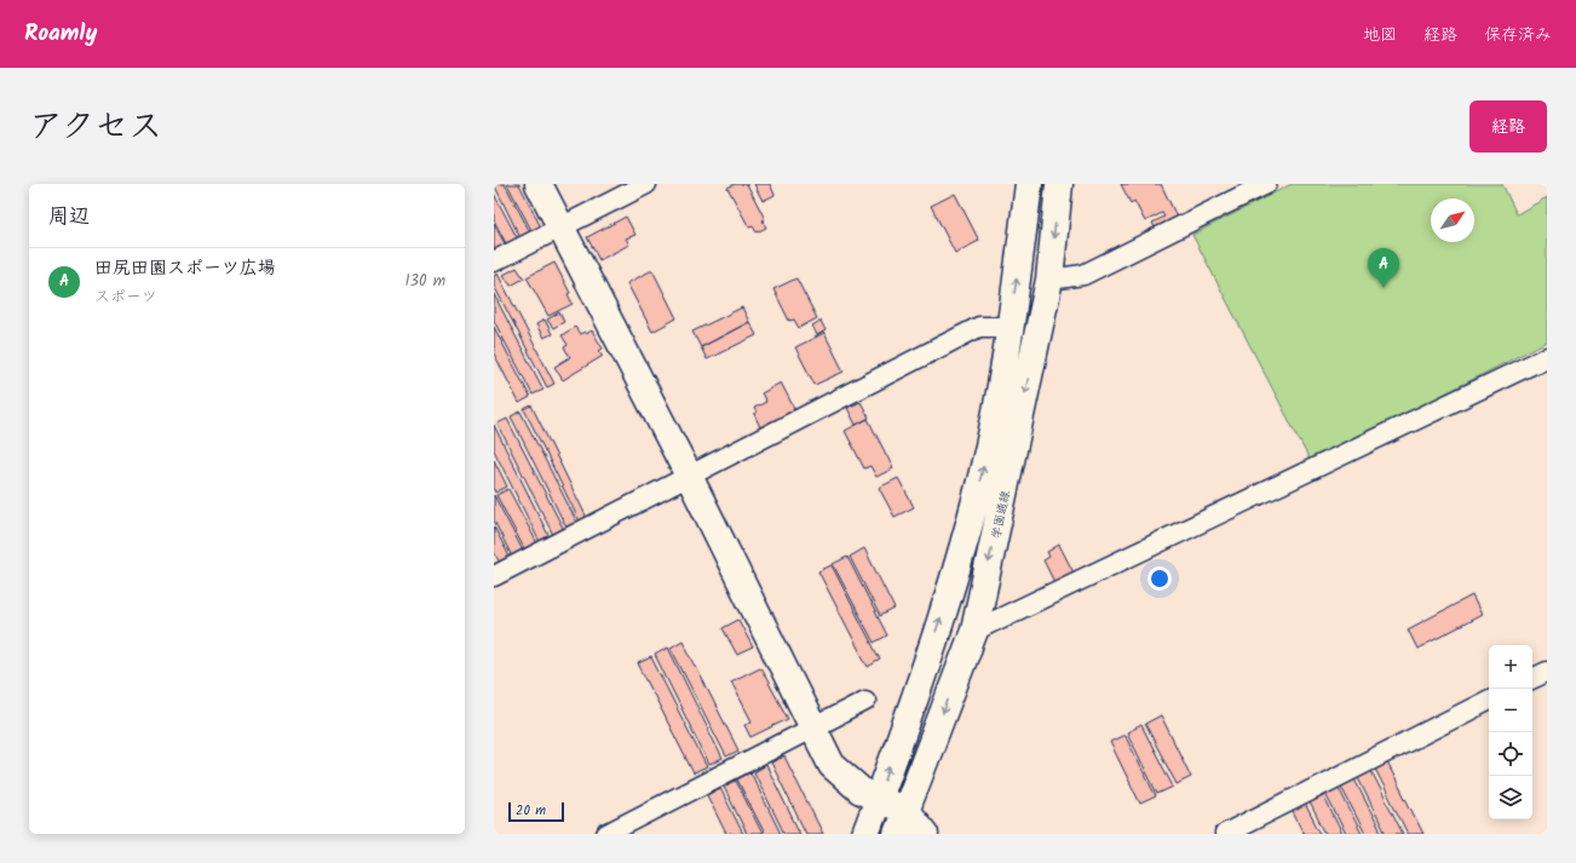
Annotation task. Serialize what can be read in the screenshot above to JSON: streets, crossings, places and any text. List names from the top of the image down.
{
  "streets": {
    "street": ["学園通線"]
  },
  "scale_bar": "20 m",
  "north": "top right",
  "page": {
    "header": "Roamly",
    "nav": ["地図", "経路", "保存済み"],
    "title": "アクセス",
    "buttons": "経路",
    "heading": "周辺",
    "list": [
      {
        "mark": "A",
        "name": "田尻田園スポーツ広場",
        "note": "スポーツ",
        "value": "130 m"
      }
    ],
    "pins": "A",
    "map_buttons": ["+", "−"],
    "scale": "20 m"
  }
}
